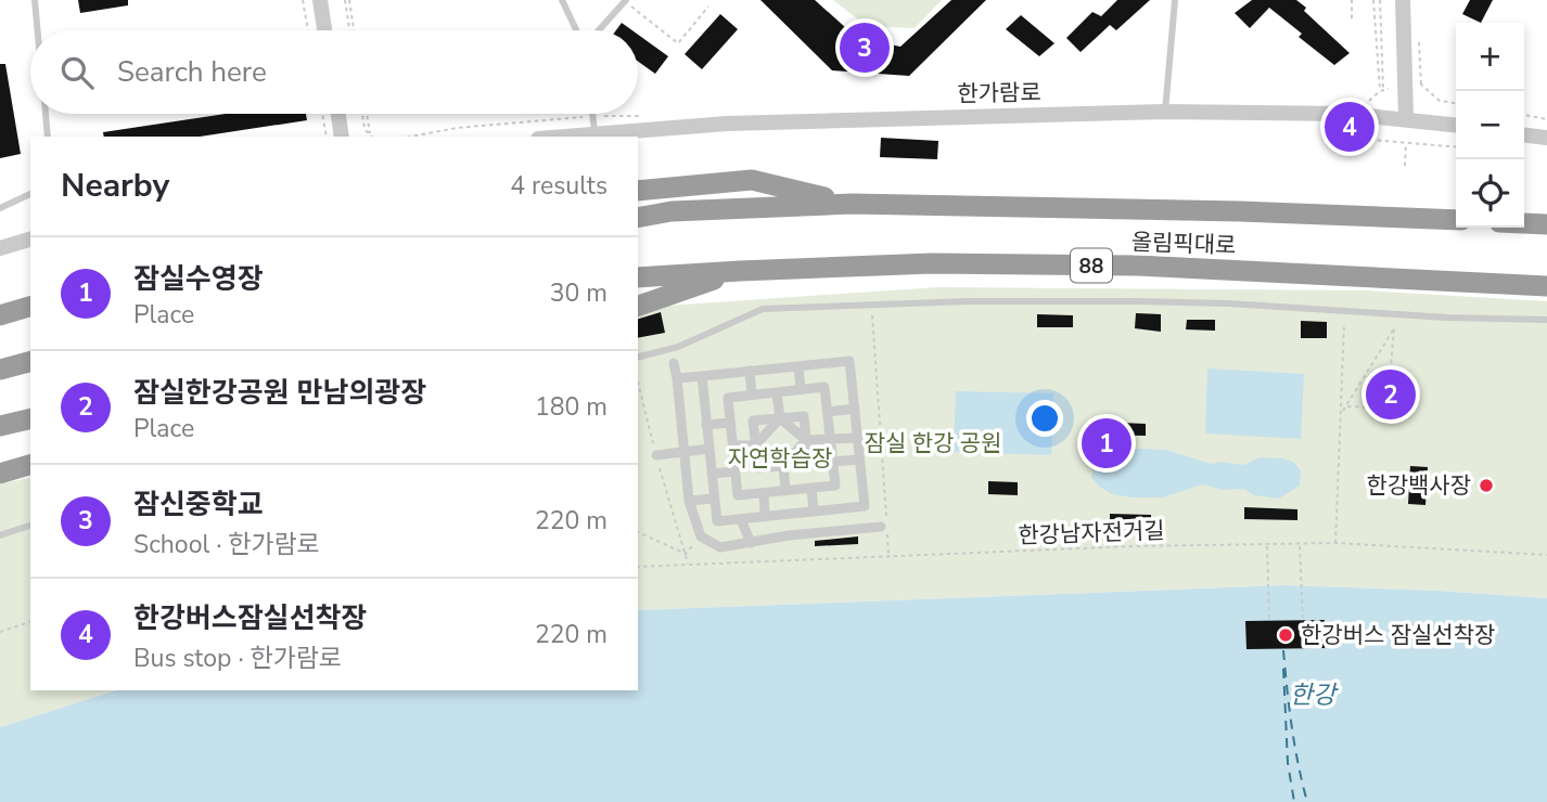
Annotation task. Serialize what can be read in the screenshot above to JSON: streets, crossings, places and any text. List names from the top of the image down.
{
  "streets": {
    "highway": ["올림픽대로", "88"],
    "street": ["한가람로"],
    "path": ["한강남자전거길"]
  },
  "water": ["한강"],
  "parks": ["잠실 한강 공원", "자연학습장"],
  "places": ["한강백사장", "한강버스 잠실선착장"],
  "page": {
    "pins": [
      "3",
      "4",
      "2",
      "1"
    ],
    "map_buttons": ["+", "−"],
    "search": "Search here",
    "heading": ["Nearby", "4 results"],
    "list": [
      {
        "mark": "1",
        "name": "잠실수영장",
        "note": "Place",
        "value": "30 m"
      },
      {
        "mark": "2",
        "name": "잠실한강공원 만남의광장",
        "note": "Place",
        "value": "180 m"
      },
      {
        "mark": "3",
        "name": "잠신중학교",
        "note": "School · 한가람로",
        "value": "220 m"
      },
      {
        "mark": "4",
        "name": "한강버스잠실선착장",
        "note": "Bus stop · 한가람로",
        "value": "220 m"
      }
    ]
  }
}
